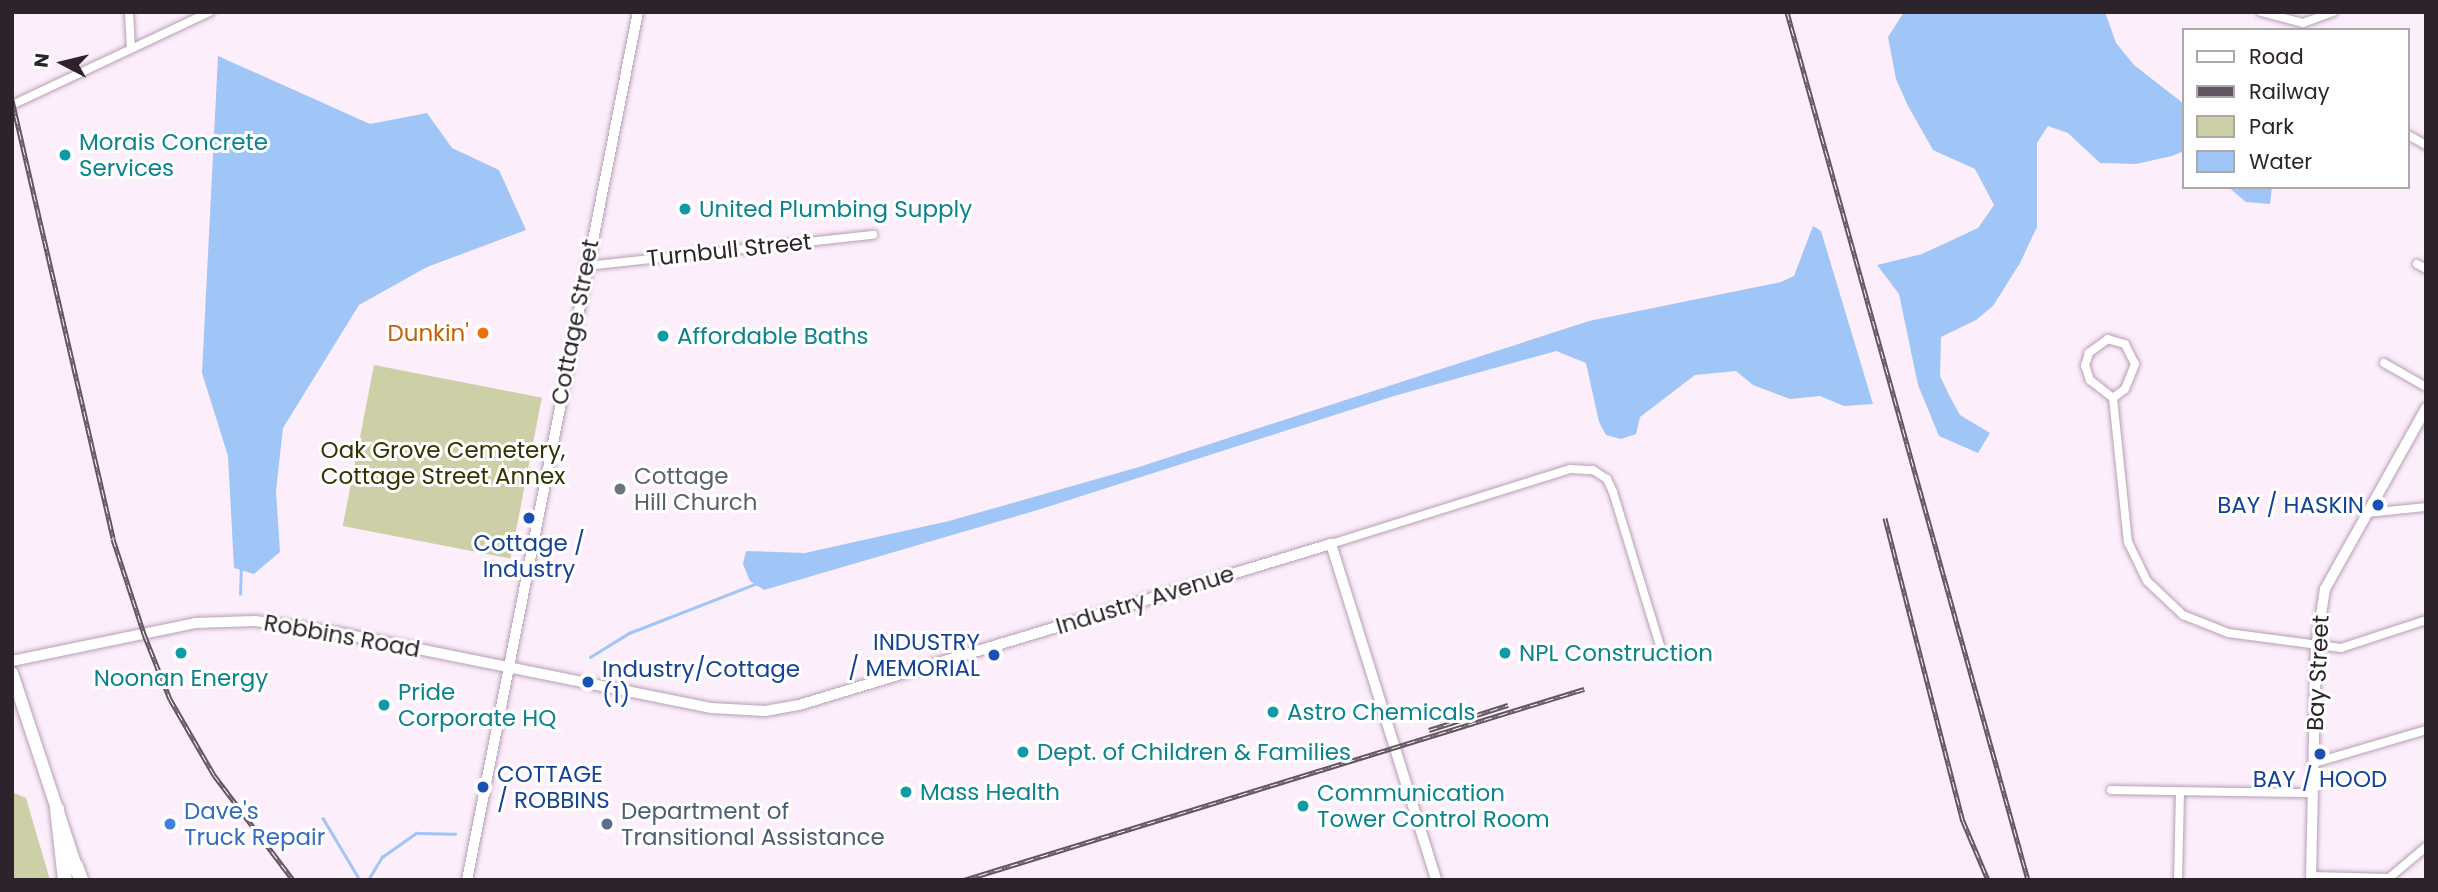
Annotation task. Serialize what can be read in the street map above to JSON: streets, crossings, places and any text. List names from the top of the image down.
{
  "streets": {
    "street": [
      "Turnbull Street",
      "Cottage Street",
      "Industry Avenue",
      "Robbins Road",
      "Bay Street"
    ]
  },
  "crossings": [
    ["Turnbull Street", "Cottage Street"],
    ["Cottage Street", "Industry Avenue"],
    ["Cottage Street", "Robbins Road"],
    ["Industry Avenue", "Robbins Road"]
  ],
  "parks": ["Oak Grove Cemetery, Cottage Street Annex"],
  "places": [
    "Morais Concrete Services",
    "United Plumbing Supply",
    "Dunkin'",
    "Affordable Baths",
    "Cottage Hill Church",
    "BAY / HASKIN",
    "Cottage / Industry",
    "Noonan Energy",
    "NPL Construction",
    "INDUSTRY / MEMORIAL",
    "Industry/Cottage (1)",
    "Pride Corporate HQ",
    "Astro Chemicals",
    "Dept. of Children & Families",
    "BAY / HOOD",
    "COTTAGE / ROBBINS",
    "Mass Health",
    "Communication Tower Control Room",
    "Dave's Truck Repair",
    "Department of Transitional Assistance"
  ],
  "legend": [
    "Road",
    "Railway",
    "Park",
    "Water"
  ],
  "north": "left"
}
